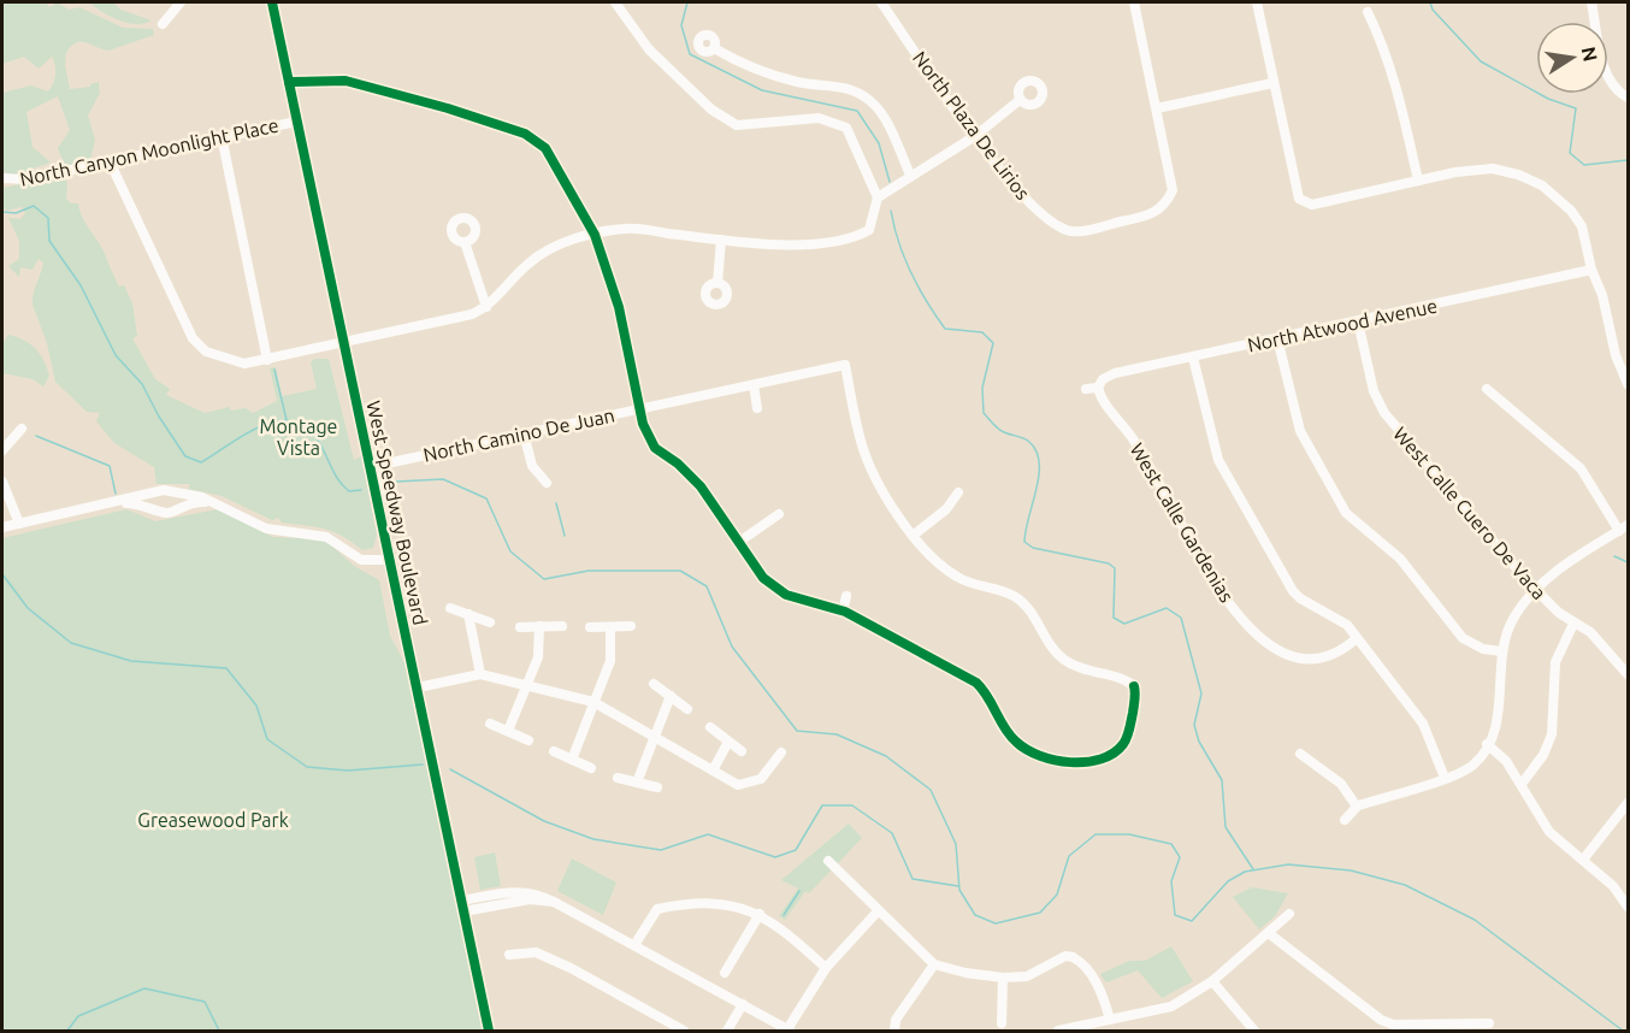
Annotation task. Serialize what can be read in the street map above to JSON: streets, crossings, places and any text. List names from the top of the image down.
{
  "streets": {
    "main road": ["West Speedway Boulevard"],
    "street": [
      "North Plaza De Lirios",
      "North Canyon Moonlight Place",
      "North Atwood Avenue",
      "North Camino De Juan",
      "West Calle Cuero De Vaca",
      "West Calle Gardenias"
    ]
  },
  "crossings": [
    ["North Canyon Moonlight Place", "West Speedway Boulevard"],
    ["North Atwood Avenue", "West Calle Cuero De Vaca"],
    ["North Atwood Avenue", "West Calle Gardenias"],
    ["North Camino De Juan", "West Speedway Boulevard"]
  ],
  "parks": ["Montage Vista", "Greasewood Park"],
  "north": "right"
}
